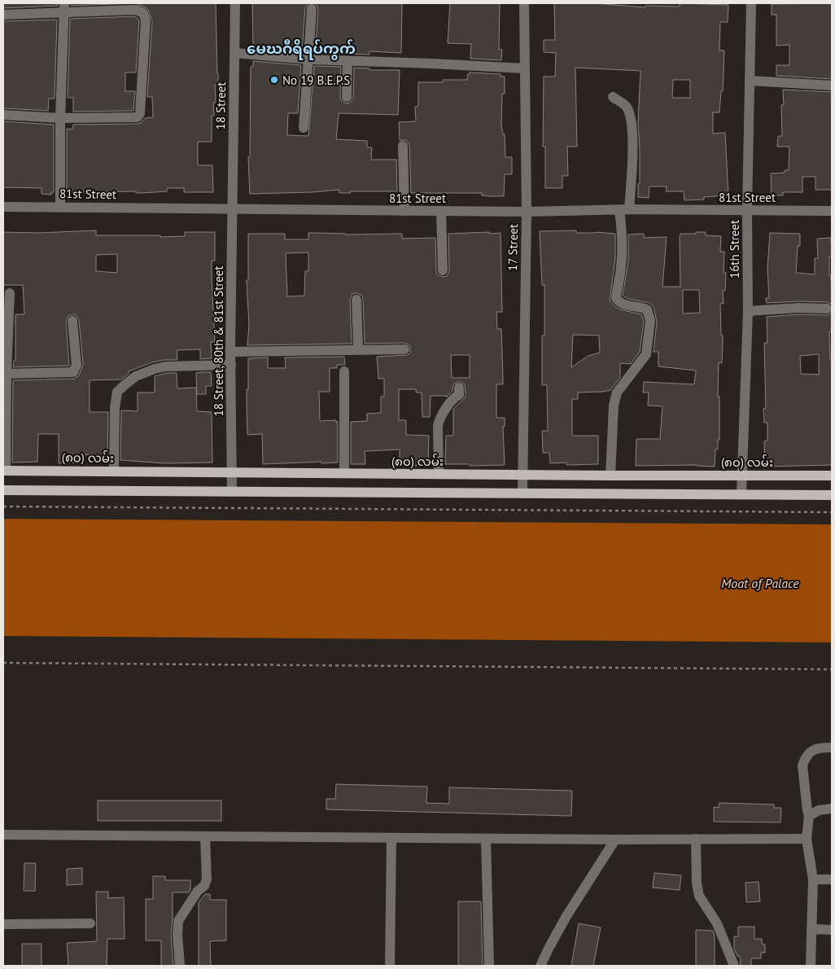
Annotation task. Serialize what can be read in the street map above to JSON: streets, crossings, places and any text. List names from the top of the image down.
{
  "streets": {
    "main road": ["(၈၀) လမ်း"],
    "street": [
      "18 Street",
      "81st Street",
      "17 Street",
      "16th Street",
      "18 Street, 80th & 81st Street"
    ]
  },
  "crossings": [
    ["18 Street", "81st Street"],
    ["18 Street", "18 Street, 80th & 81st Street"],
    ["81st Street", "17 Street"],
    ["81st Street", "16th Street"],
    ["81st Street", "18 Street, 80th & 81st Street"],
    ["17 Street", "(၈၀) လမ်း"],
    ["16th Street", "(၈၀) လမ်း"],
    ["18 Street, 80th & 81st Street", "(၈၀) လမ်း"]
  ],
  "districts": ["မေဃဂီရိရပ်ကွက်"],
  "water": ["Moat of Palace"],
  "places": ["No 19 B.E.P.S"]
}
